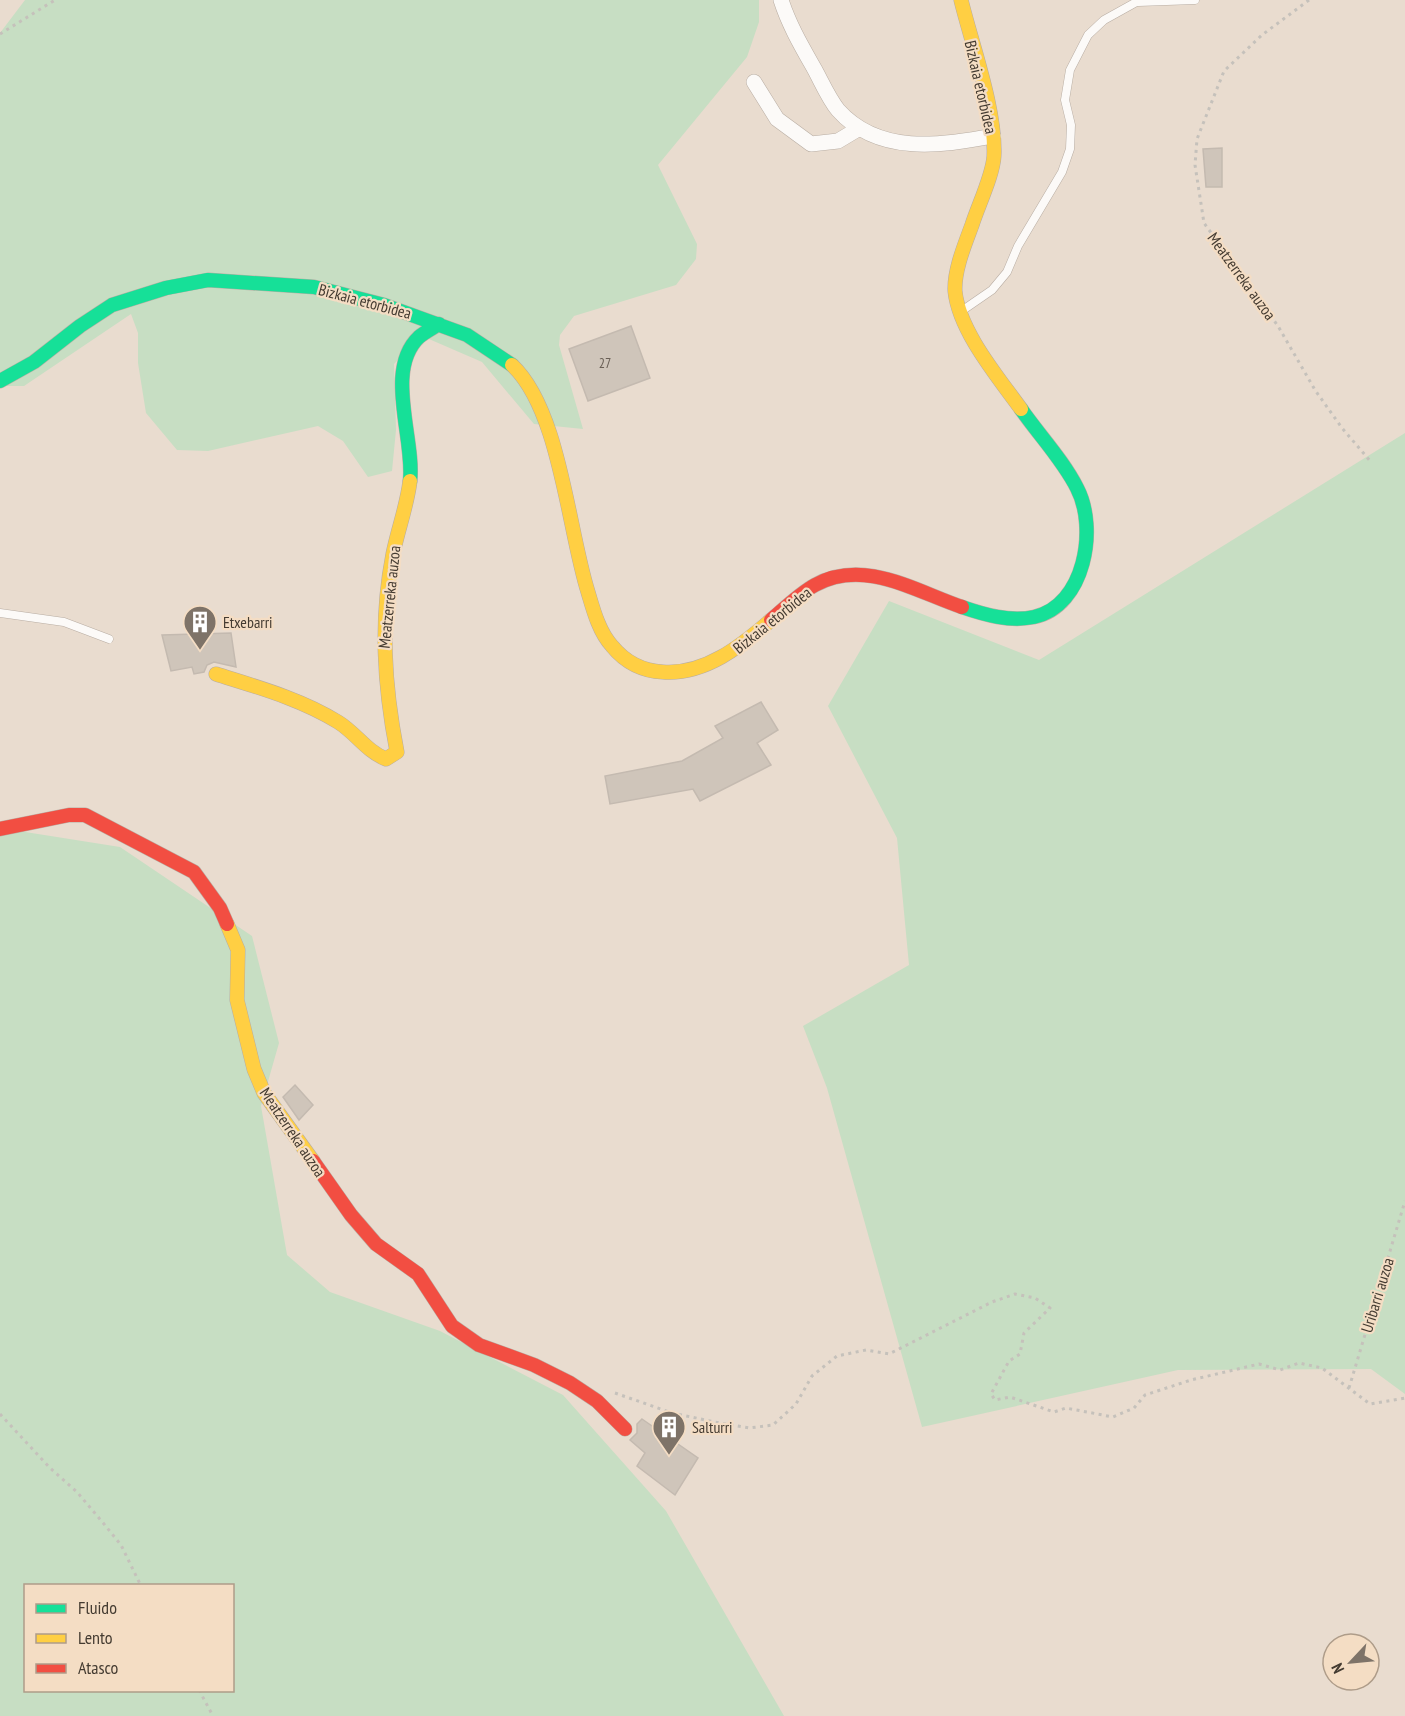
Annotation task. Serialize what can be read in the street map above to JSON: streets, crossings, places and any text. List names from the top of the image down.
{
  "streets": {
    "street": ["Bizkaia etorbidea", "Meatzerreka auzoa"],
    "path": ["Uribarri auzoa"]
  },
  "crossings": [
    ["Bizkaia etorbidea", "Meatzerreka auzoa"]
  ],
  "places": {
    "building": ["Etxebarri", "Salturri"]
  },
  "house_numbers": ["27"],
  "legend": ["Fluido", "Lento", "Atasco"],
  "north": "bottom left"
}
